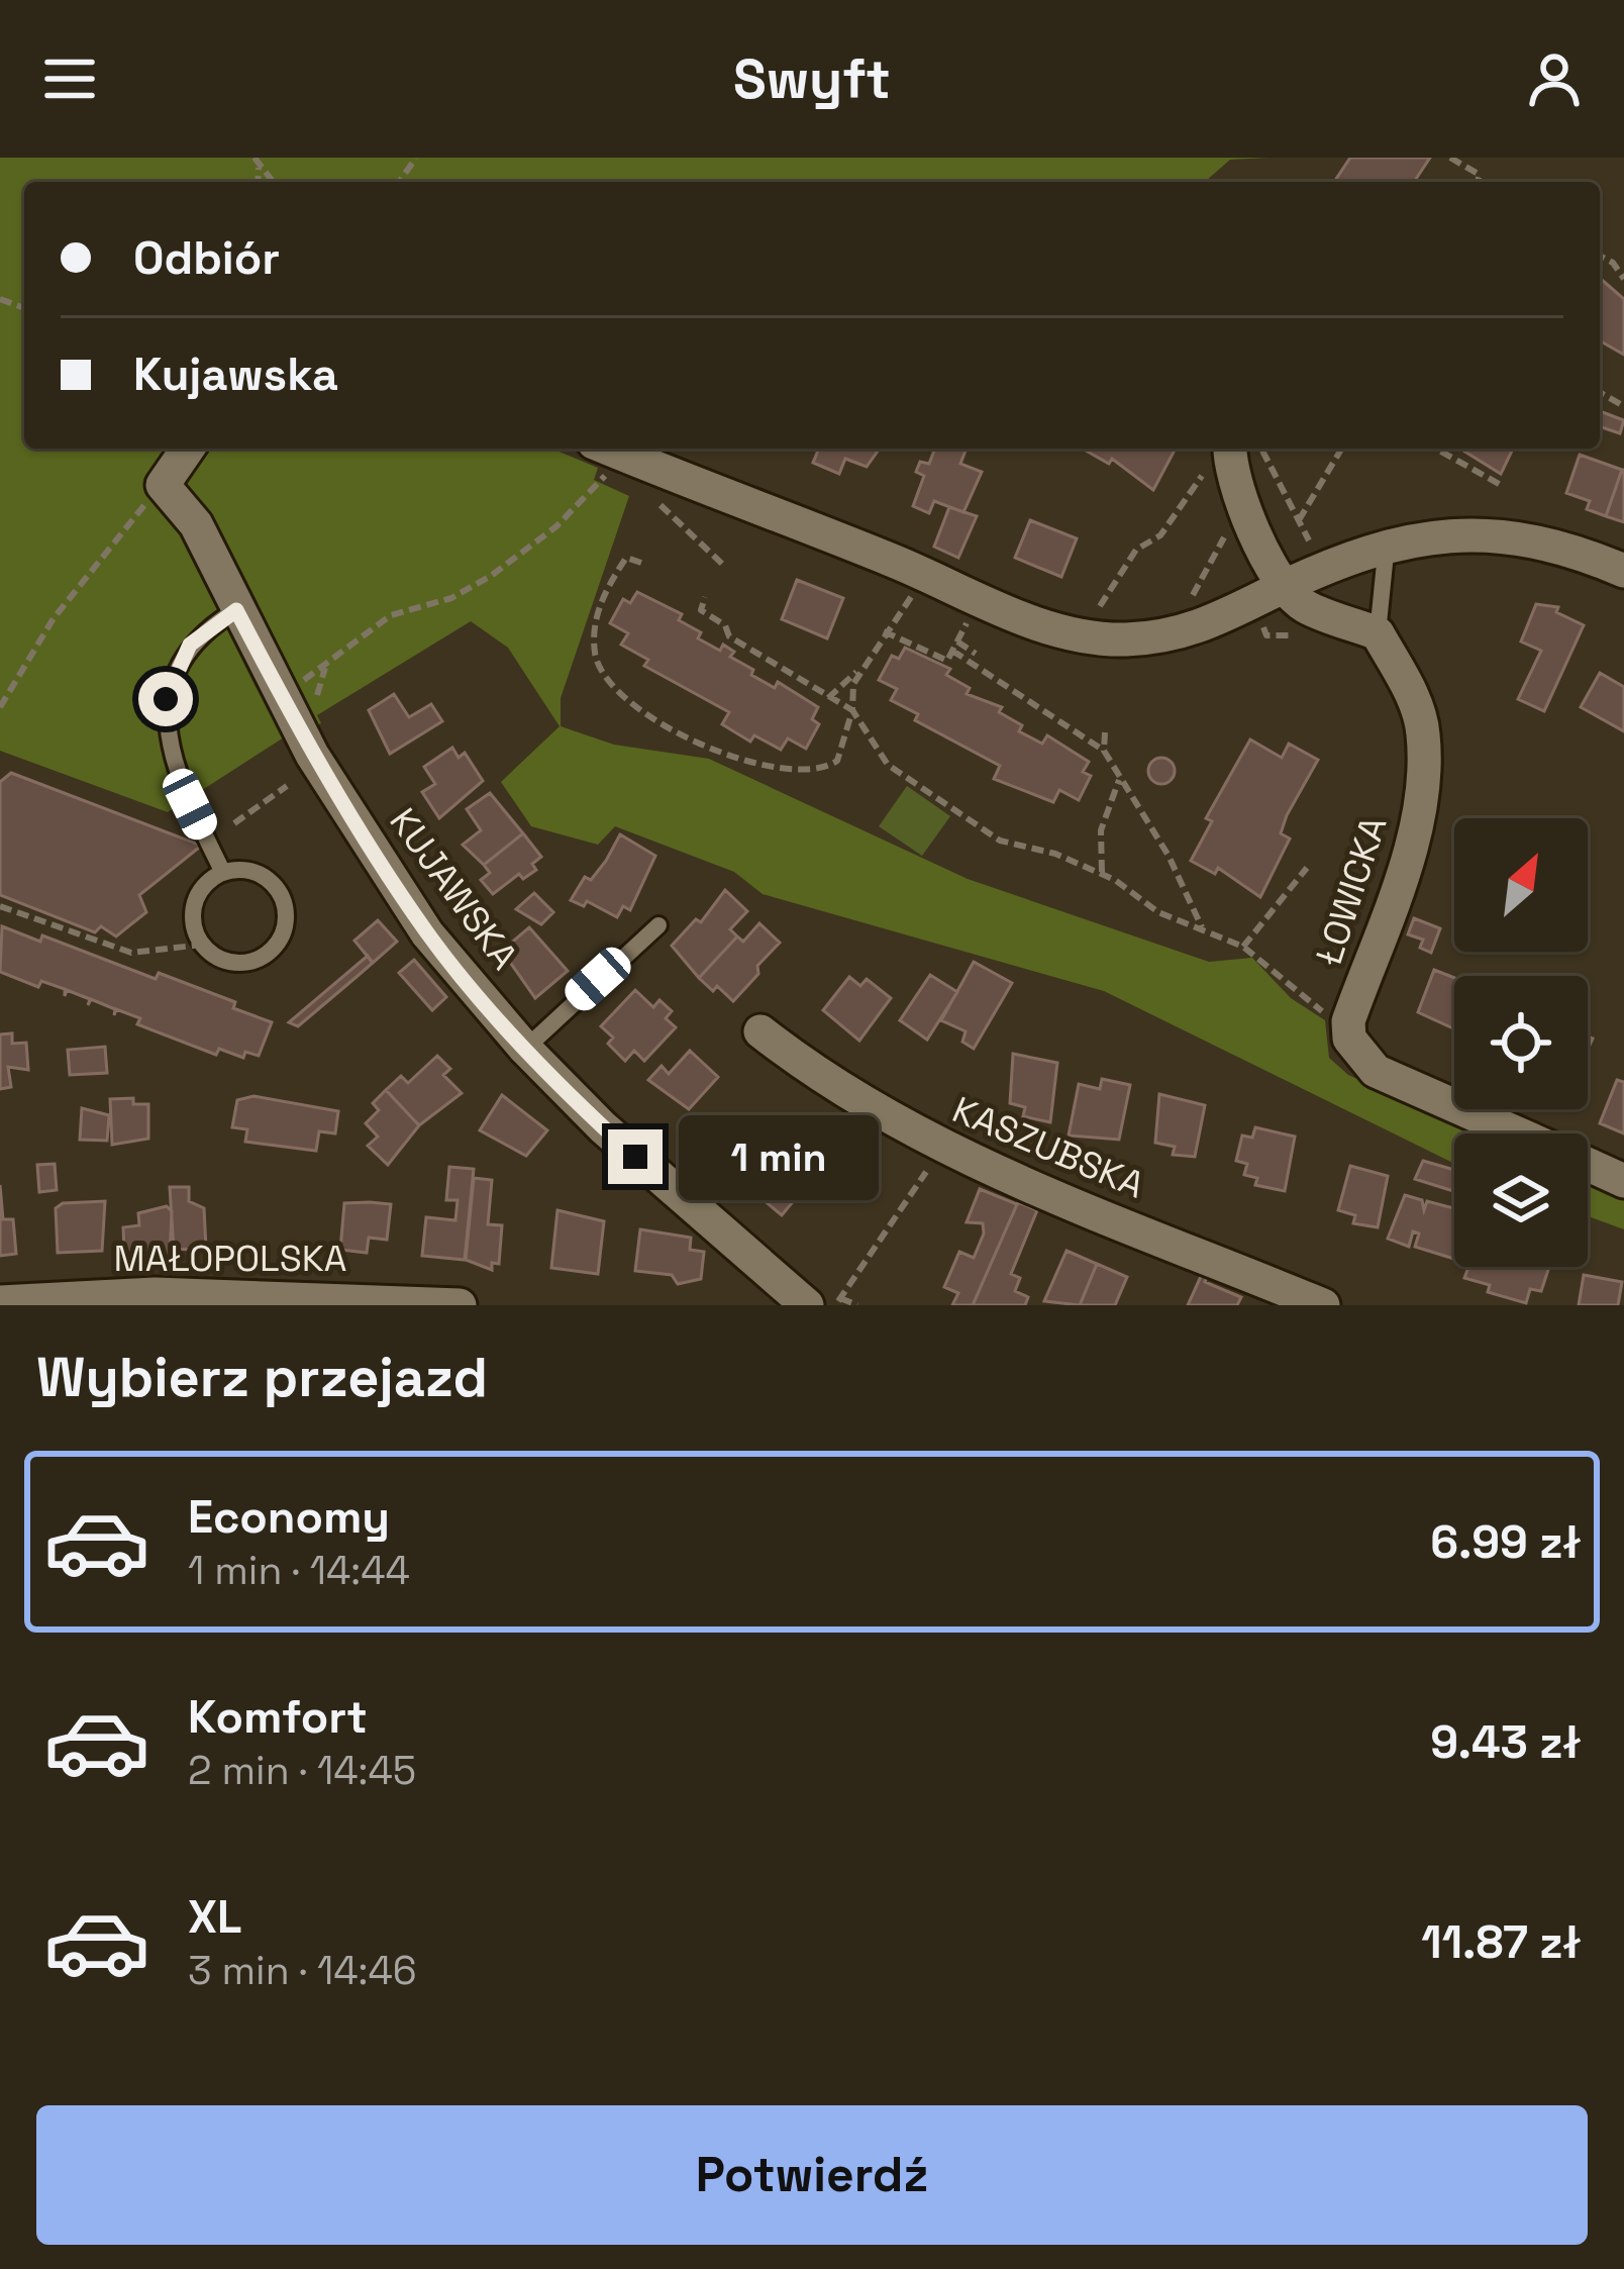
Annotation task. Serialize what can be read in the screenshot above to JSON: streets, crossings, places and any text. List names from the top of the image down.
{
  "streets": {
    "street": [
      "KUJAWSKA",
      "ŁOWICKA",
      "KASZUBSKA",
      "MAŁOPOLSKA"
    ]
  },
  "north": "top right",
  "page": {
    "header": "Swyft",
    "banner": ["Odbiór", "Kujawska"],
    "bubble": "1 min",
    "heading": "Wybierz przejazd",
    "list": [
      {
        "name": "Economy",
        "note": "1 min · 14:44",
        "value": "6.99 zł"
      },
      {
        "name": "Komfort",
        "note": "2 min · 14:45",
        "value": "9.43 zł"
      },
      {
        "name": "XL",
        "note": "3 min · 14:46",
        "value": "11.87 zł"
      }
    ],
    "buttons": "Potwierdź"
  }
}
